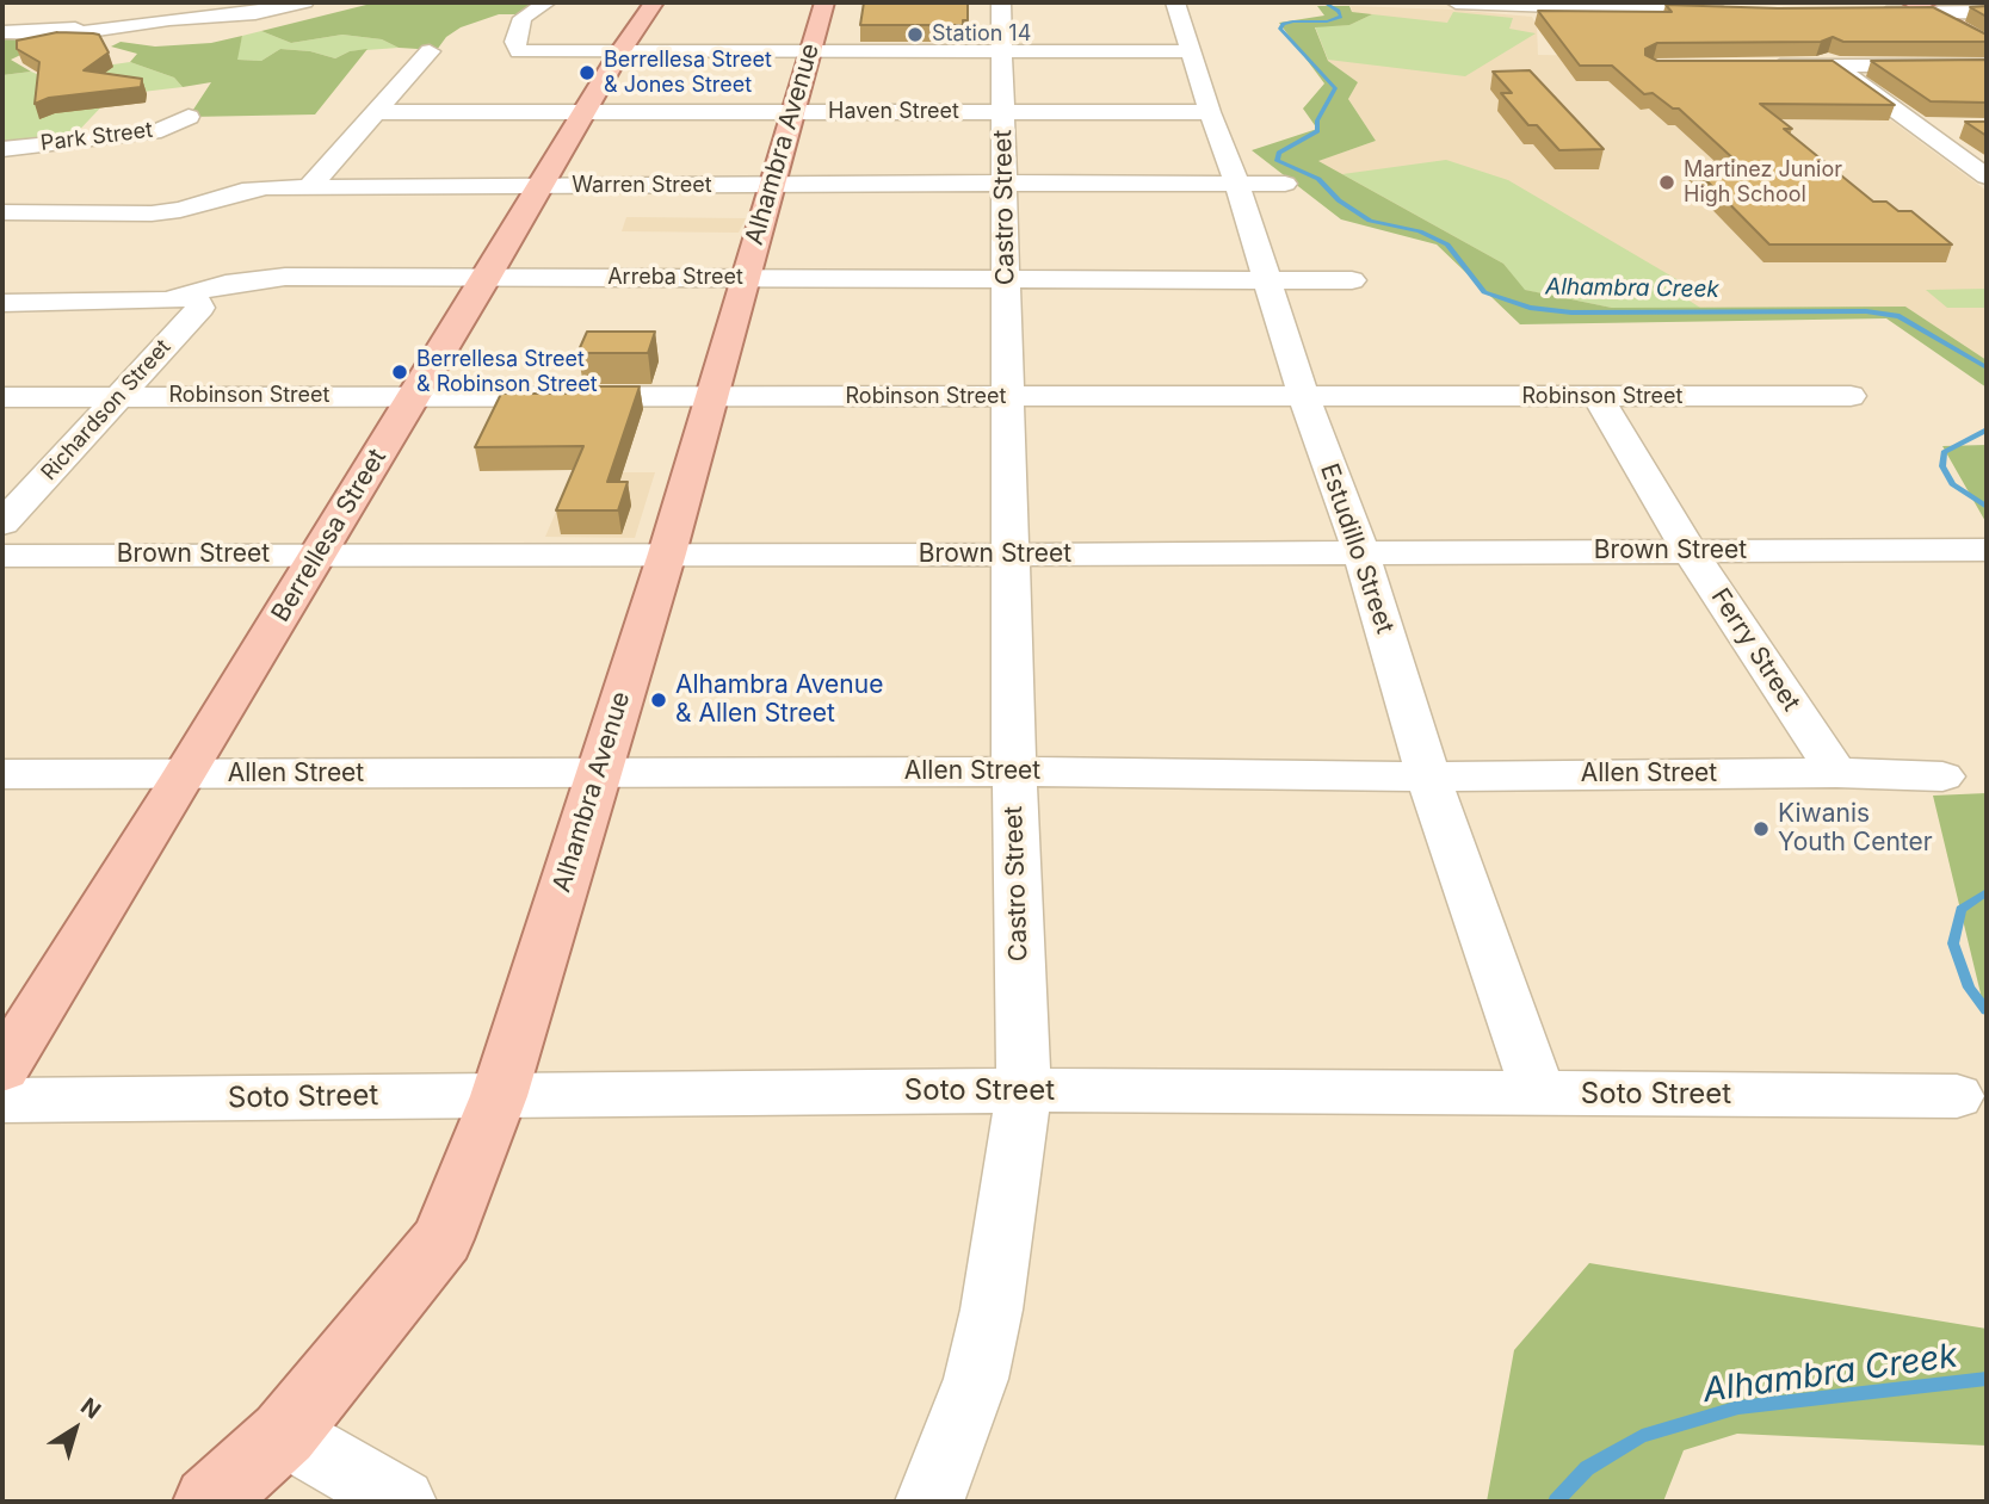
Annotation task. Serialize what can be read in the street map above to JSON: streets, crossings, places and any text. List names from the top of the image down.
{
  "streets": {
    "main road": ["Alhambra Avenue", "Berrellesa Street"],
    "street": [
      "Haven Street",
      "Park Street",
      "Warren Street",
      "Castro Street",
      "Arreba Street",
      "Robinson Street",
      "Richardson Street",
      "Estudillo Street",
      "Brown Street",
      "Ferry Street",
      "Allen Street",
      "Soto Street"
    ]
  },
  "crossings": [
    ["Haven Street", "Alhambra Avenue"],
    ["Haven Street", "Castro Street"],
    ["Haven Street", "Berrellesa Street"],
    ["Haven Street", "Estudillo Street"],
    ["Alhambra Avenue", "Warren Street"],
    ["Alhambra Avenue", "Arreba Street"],
    ["Alhambra Avenue", "Robinson Street"],
    ["Alhambra Avenue", "Brown Street"],
    ["Alhambra Avenue", "Allen Street"],
    ["Alhambra Avenue", "Soto Street"],
    ["Warren Street", "Castro Street"],
    ["Warren Street", "Berrellesa Street"],
    ["Warren Street", "Estudillo Street"],
    ["Castro Street", "Arreba Street"],
    ["Castro Street", "Robinson Street"],
    ["Castro Street", "Brown Street"],
    ["Castro Street", "Allen Street"],
    ["Castro Street", "Soto Street"],
    ["Arreba Street", "Richardson Street"],
    ["Arreba Street", "Berrellesa Street"],
    ["Arreba Street", "Estudillo Street"],
    ["Robinson Street", "Richardson Street"],
    ["Robinson Street", "Berrellesa Street"],
    ["Robinson Street", "Estudillo Street"],
    ["Robinson Street", "Ferry Street"],
    ["Berrellesa Street", "Brown Street"],
    ["Berrellesa Street", "Allen Street"],
    ["Estudillo Street", "Brown Street"],
    ["Estudillo Street", "Allen Street"],
    ["Estudillo Street", "Soto Street"],
    ["Brown Street", "Ferry Street"],
    ["Ferry Street", "Allen Street"]
  ],
  "water": ["Alhambra Creek"],
  "places": [
    "Station 14",
    "Berrellesa Street & Jones Street",
    "Martinez Junior High School",
    "Berrellesa Street & Robinson Street",
    "Alhambra Avenue & Allen Street",
    "Kiwanis Youth Center"
  ],
  "north": "top right"
}
